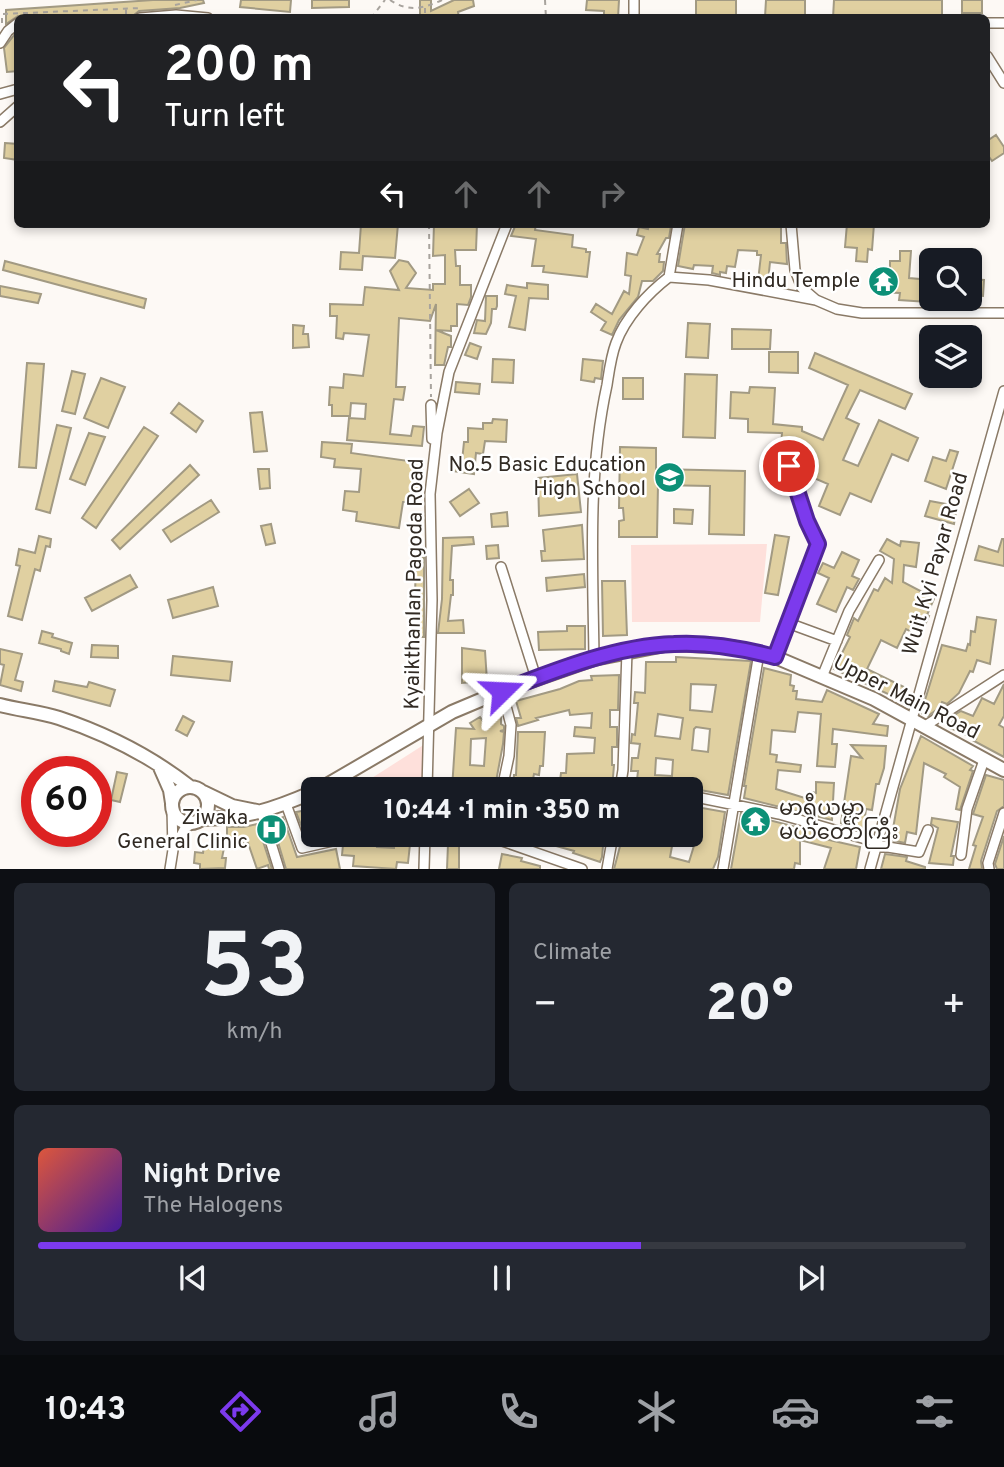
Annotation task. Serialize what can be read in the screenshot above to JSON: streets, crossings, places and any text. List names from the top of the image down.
{
  "streets": {
    "main road": ["Upper Main Road"],
    "street": ["Wuit Kyi Payar Road", "Kyaikthanlan Pagoda Road"]
  },
  "crossings": [
    ["Wuit Kyi Payar Road", "Upper Main Road"],
    ["Kyaikthanlan Pagoda Road", "Upper Main Road"]
  ],
  "places": {
    "temple": ["Hindu Temple", "မာရီယမ္မာ မယ်တော်ကြီး"],
    "school or university": ["No.5 Basic Education High School"],
    "hospital": ["Ziwaka General Clinic"]
  },
  "page": {
    "turn": ["200 m", "Turn left"],
    "limit": "60",
    "trip": "10:44 · 1 min · 350 m",
    "tile": [
      ["53", "km/h"],
      "Climate"
    ],
    "heat": ["−", "20°", "+"],
    "song": ["Night Drive", "The Halogens"],
    "tabs": "10:43"
  }
}
